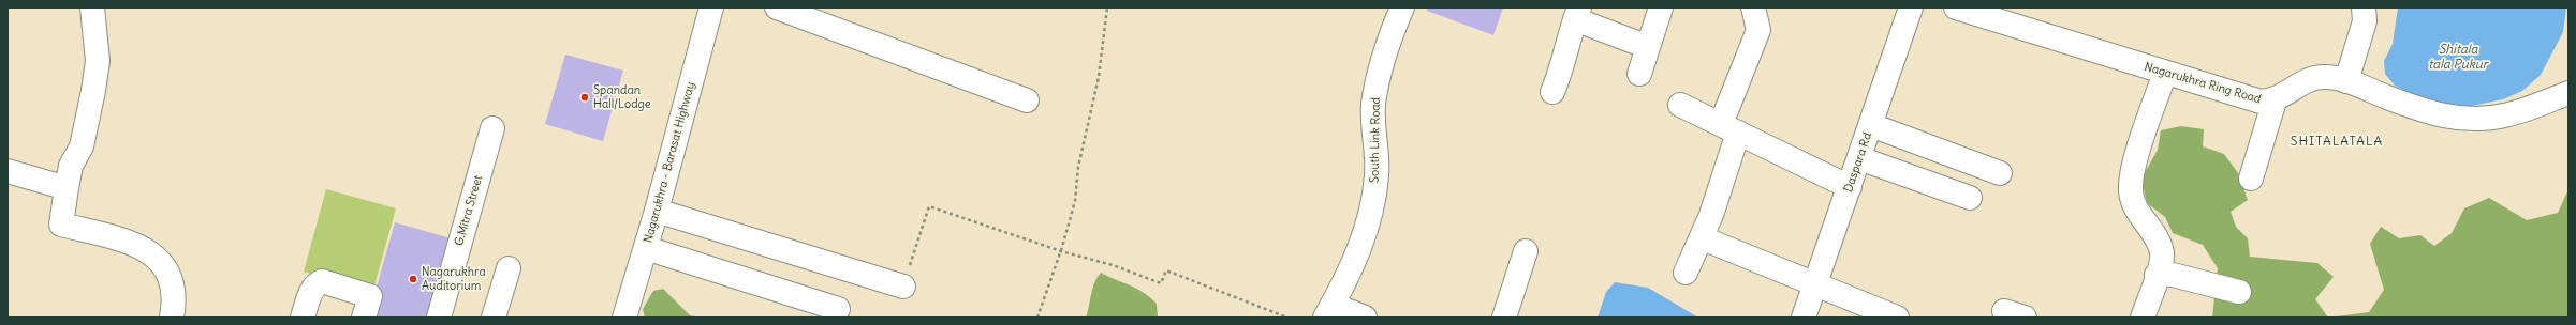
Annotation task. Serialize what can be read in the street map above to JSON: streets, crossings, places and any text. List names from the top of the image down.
{
  "streets": {
    "street": [
      "Nagarukhra Ring Road",
      "South Link Road",
      "Nagarukhra - Barasat Highway",
      "Daspara Rd",
      "G.Mitra Street"
    ]
  },
  "districts": ["SHITALATALA"],
  "water": ["Shitala tala Pukur"],
  "places": ["Spandan Hall/Lodge", "Nagarukhra Auditorium"]
}
